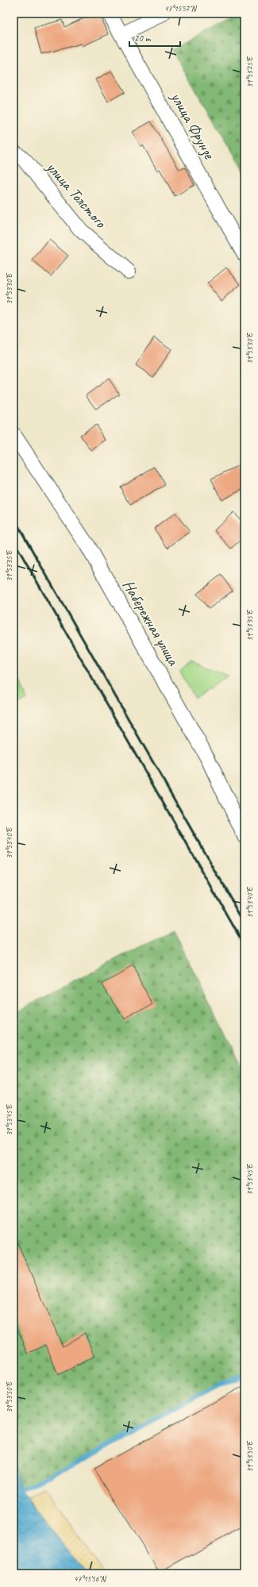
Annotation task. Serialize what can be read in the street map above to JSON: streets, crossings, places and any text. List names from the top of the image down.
{
  "streets": {
    "street": ["улица Фрунзе", "улица Толстого", "Набережная улица"]
  },
  "scale_bar": "20 m",
  "coordinates": [
    "47°15'52\"N",
    "39°53'25\"E",
    "39°53'30\"E",
    "39°53'35\"E",
    "39°53'40\"E",
    "39°53'45\"E",
    "39°53'50\"E",
    "47°15'56\"N"
  ]
}
